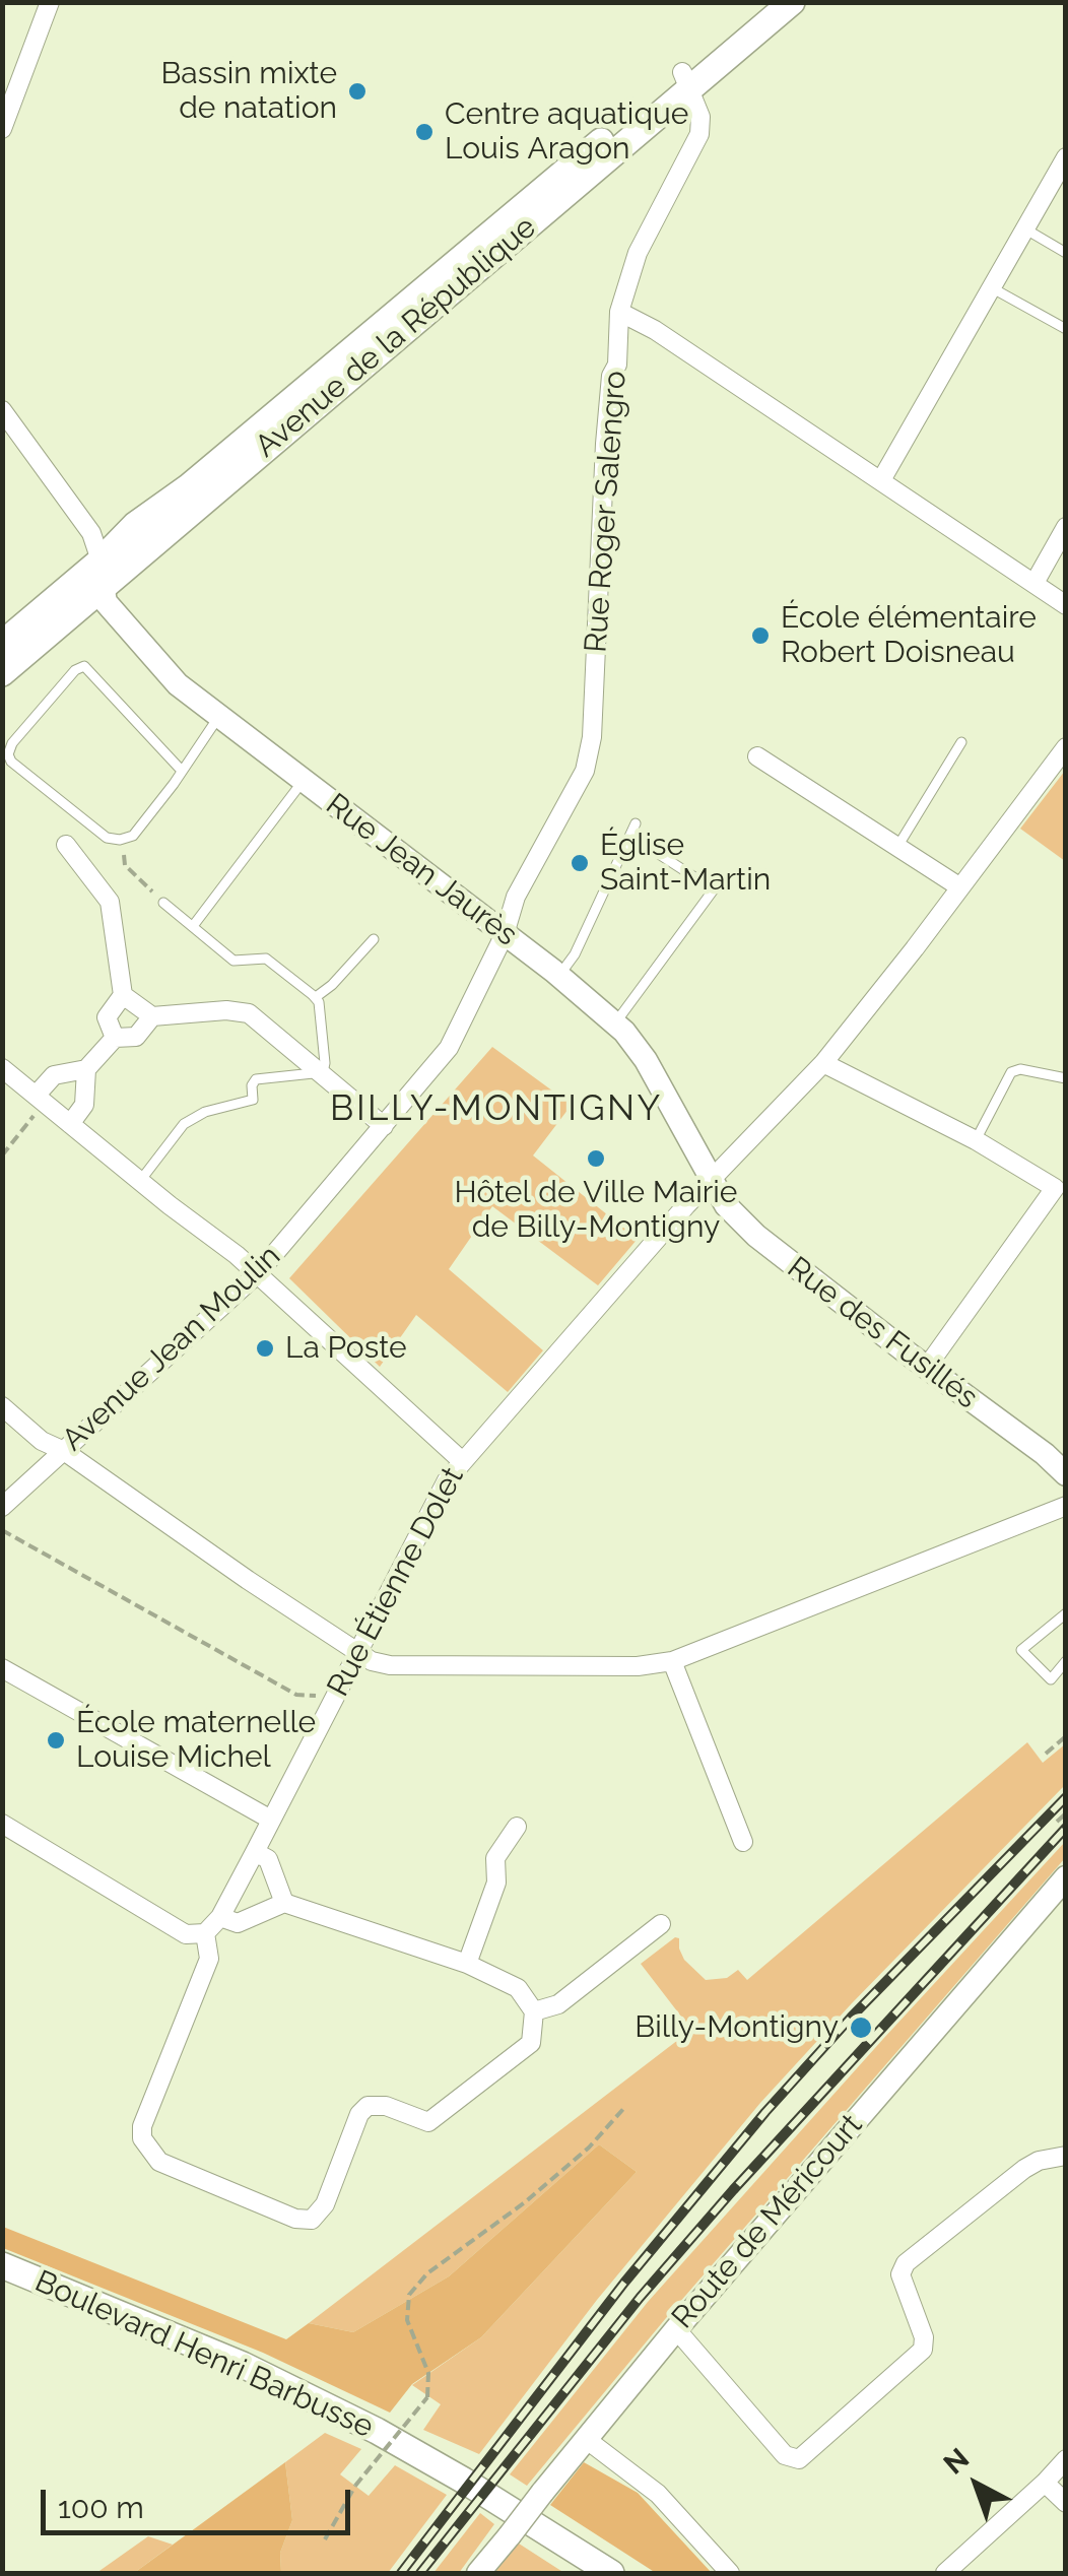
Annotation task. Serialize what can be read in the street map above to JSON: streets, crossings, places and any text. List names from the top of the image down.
{
  "streets": {
    "main road": ["Avenue de la République", "Boulevard Henri Barbusse"],
    "street": [
      "Rue Roger Salengro",
      "Rue Jean Jaurès",
      "Rue des Fusillés",
      "Avenue Jean Moulin",
      "Rue Étienne Dolet",
      "Route de Méricourt"
    ]
  },
  "crossings": [
    ["Avenue de la République", "Rue Roger Salengro"],
    ["Avenue de la République", "Rue Jean Jaurès"],
    ["Rue Roger Salengro", "Rue Jean Jaurès"],
    ["Rue Roger Salengro", "Avenue Jean Moulin"],
    ["Rue Jean Jaurès", "Rue des Fusillés"],
    ["Rue Jean Jaurès", "Avenue Jean Moulin"],
    ["Rue Jean Jaurès", "Rue Étienne Dolet"],
    ["Rue des Fusillés", "Rue Étienne Dolet"]
  ],
  "districts": ["BILLY-MONTIGNY"],
  "places": [
    "Bassin mixte de natation",
    "Centre aquatique Louis Aragon",
    "École élémentaire Robert Doisneau",
    "Église Saint-Martin",
    "Hôtel de Ville Mairie de Billy-Montigny",
    "La Poste",
    "École maternelle Louise Michel",
    "Billy-Montigny"
  ],
  "scale_bar": "100 m",
  "north": "top left"
}
